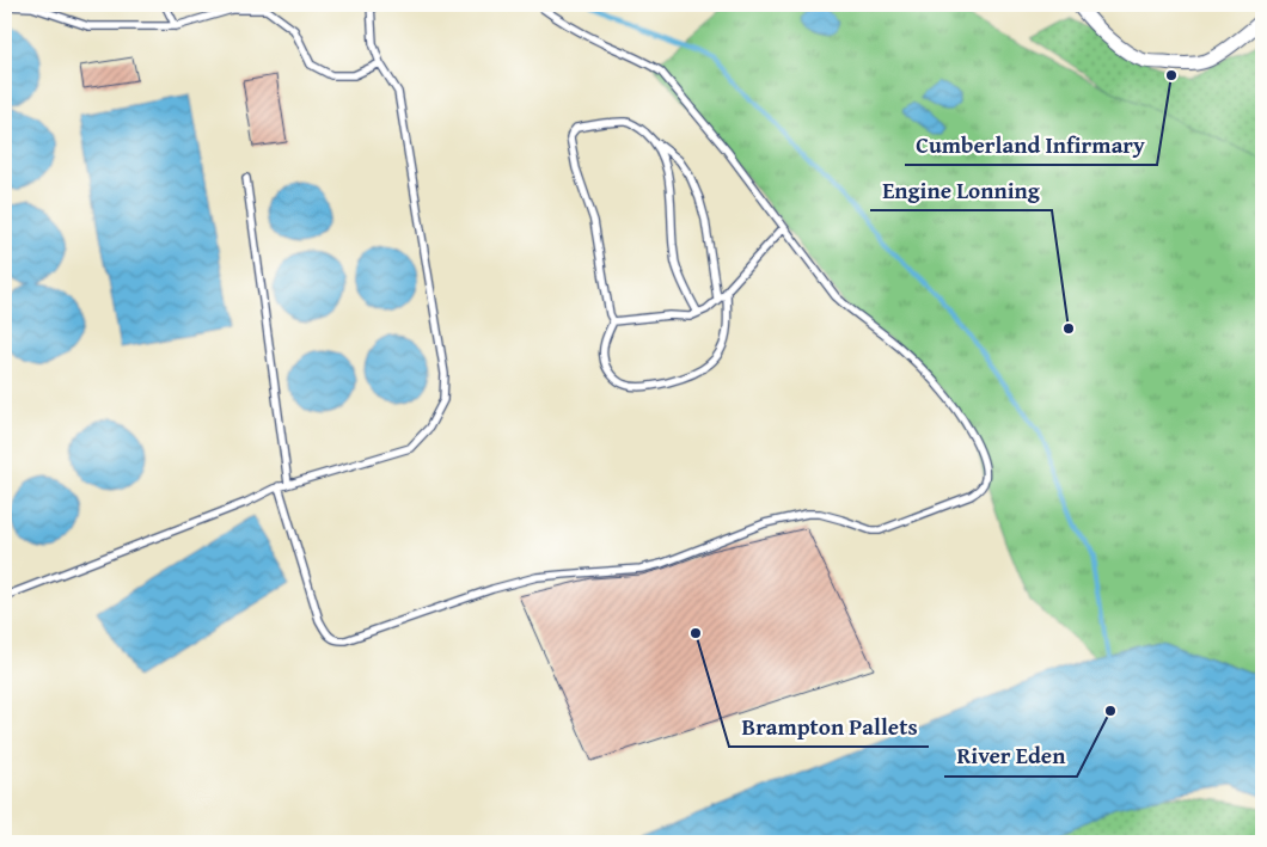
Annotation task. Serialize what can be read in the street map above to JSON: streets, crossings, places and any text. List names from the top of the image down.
{
  "places": [
    "Cumberland Infirmary",
    "Engine Lonning",
    "Brampton Pallets",
    "River Eden"
  ]
}
